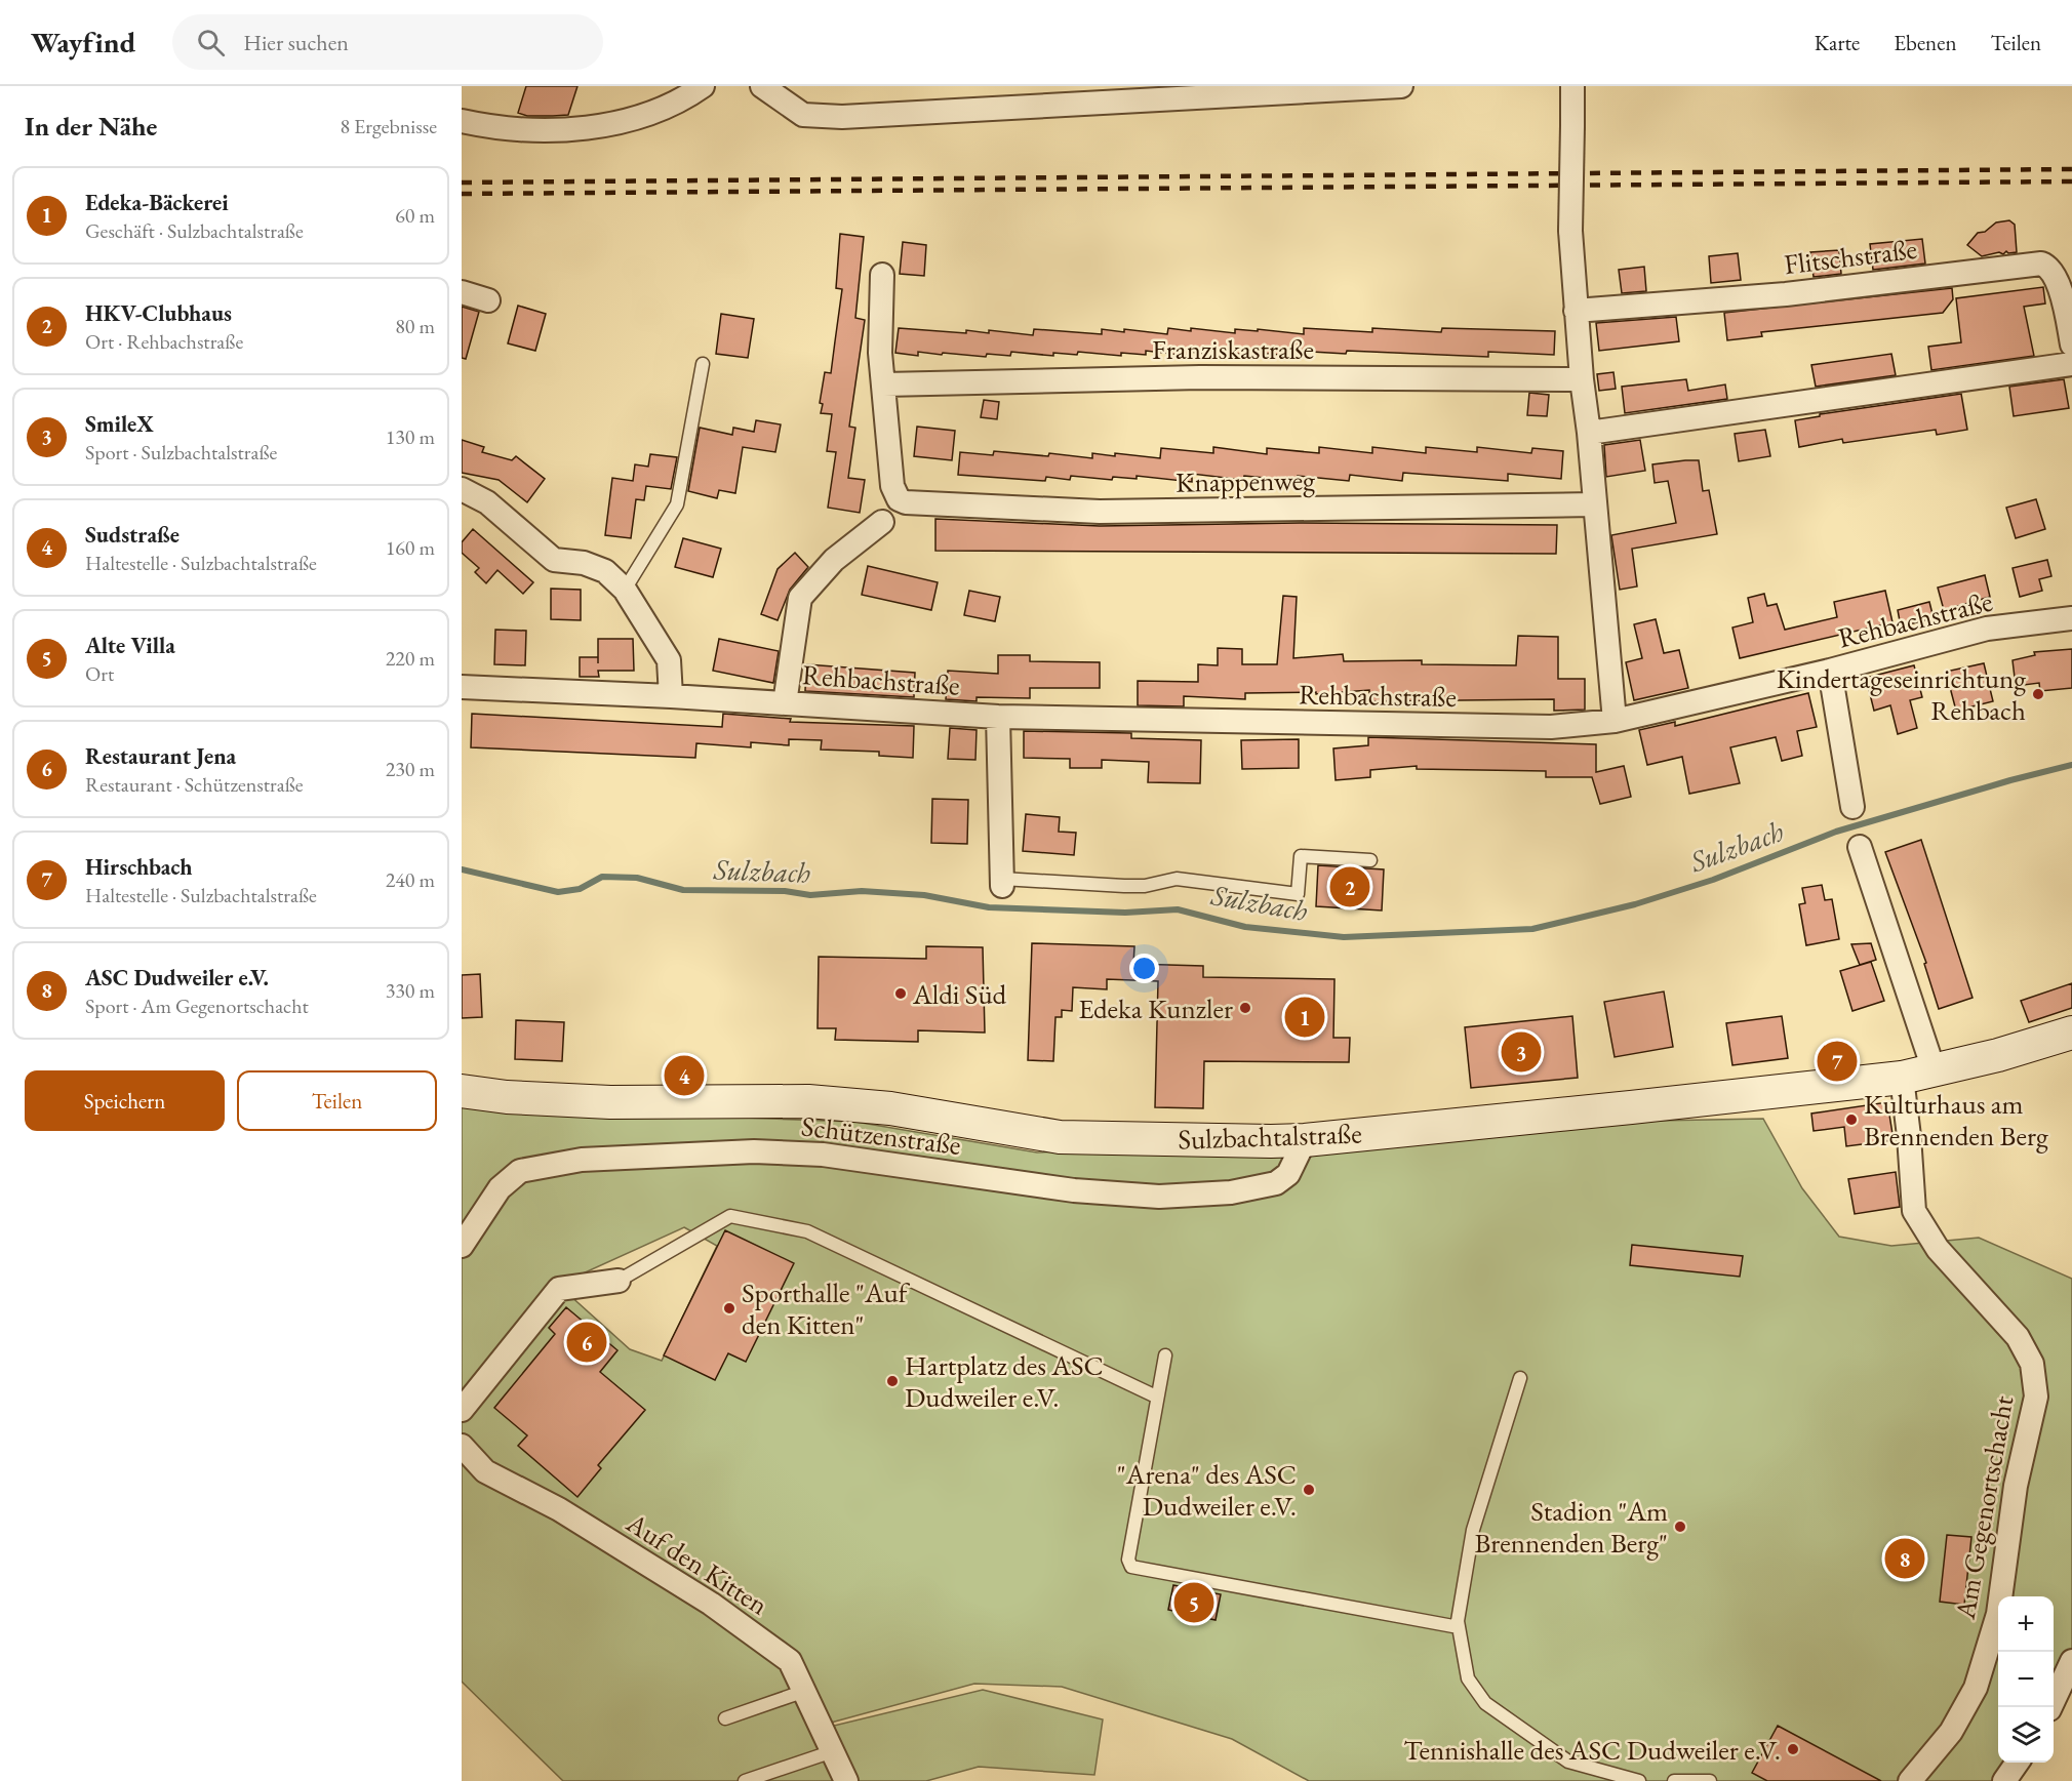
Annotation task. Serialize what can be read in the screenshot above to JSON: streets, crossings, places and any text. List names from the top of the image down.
{
  "streets": {
    "main road": ["Sulzbachtalstraße"],
    "street": [
      "Flitschstraße",
      "Franziskastraße",
      "Knappenweg",
      "Rehbachstraße",
      "Schützenstraße",
      "Am Gegenortschacht",
      "Auf den Kitten"
    ]
  },
  "crossings": [
    ["Franziskastraße", "Knappenweg"],
    ["Schützenstraße", "Sulzbachtalstraße"],
    ["Sulzbachtalstraße", "Am Gegenortschacht"]
  ],
  "water": ["Sulzbach"],
  "places": [
    "Kindertageseinrichtung Rehbach",
    "Aldi Süd",
    "Edeka Kunzler",
    "Kulturhaus am Brennenden Berg",
    "Sporthalle \"Auf den Kitten\"",
    "Hartplatz des ASC Dudweiler e.V.",
    "\"Arena\" des ASC Dudweiler e.V.",
    "Stadion \"Am Brennenden Berg\"",
    "Tennishalle des ASC Dudweiler e.V."
  ],
  "page": {
    "header": "Wayfind",
    "search": "Hier suchen",
    "nav": ["Karte", "Ebenen", "Teilen"],
    "heading": ["In der Nähe", "8 Ergebnisse"],
    "list": [
      {
        "mark": "1",
        "name": "Edeka-Bäckerei",
        "note": "Geschäft · Sulzbachtalstraße",
        "value": "60 m"
      },
      {
        "mark": "2",
        "name": "HKV-Clubhaus",
        "note": "Ort · Rehbachstraße",
        "value": "80 m"
      },
      {
        "mark": "3",
        "name": "SmileX",
        "note": "Sport · Sulzbachtalstraße",
        "value": "130 m"
      },
      {
        "mark": "4",
        "name": "Sudstraße",
        "note": "Haltestelle · Sulzbachtalstraße",
        "value": "160 m"
      },
      {
        "mark": "5",
        "name": "Alte Villa",
        "note": "Ort",
        "value": "220 m"
      },
      {
        "mark": "6",
        "name": "Restaurant Jena",
        "note": "Restaurant · Schützenstraße",
        "value": "230 m"
      },
      {
        "mark": "7",
        "name": "Hirschbach",
        "note": "Haltestelle · Sulzbachtalstraße",
        "value": "240 m"
      },
      {
        "mark": "8",
        "name": "ASC Dudweiler e.V.",
        "note": "Sport · Am Gegenortschacht",
        "value": "330 m"
      }
    ],
    "pins": [
      "2",
      "1",
      "3",
      "7",
      "4",
      "6",
      "8",
      "5"
    ],
    "buttons": ["Speichern", "Teilen"],
    "map_buttons": ["+", "−"]
  }
}
